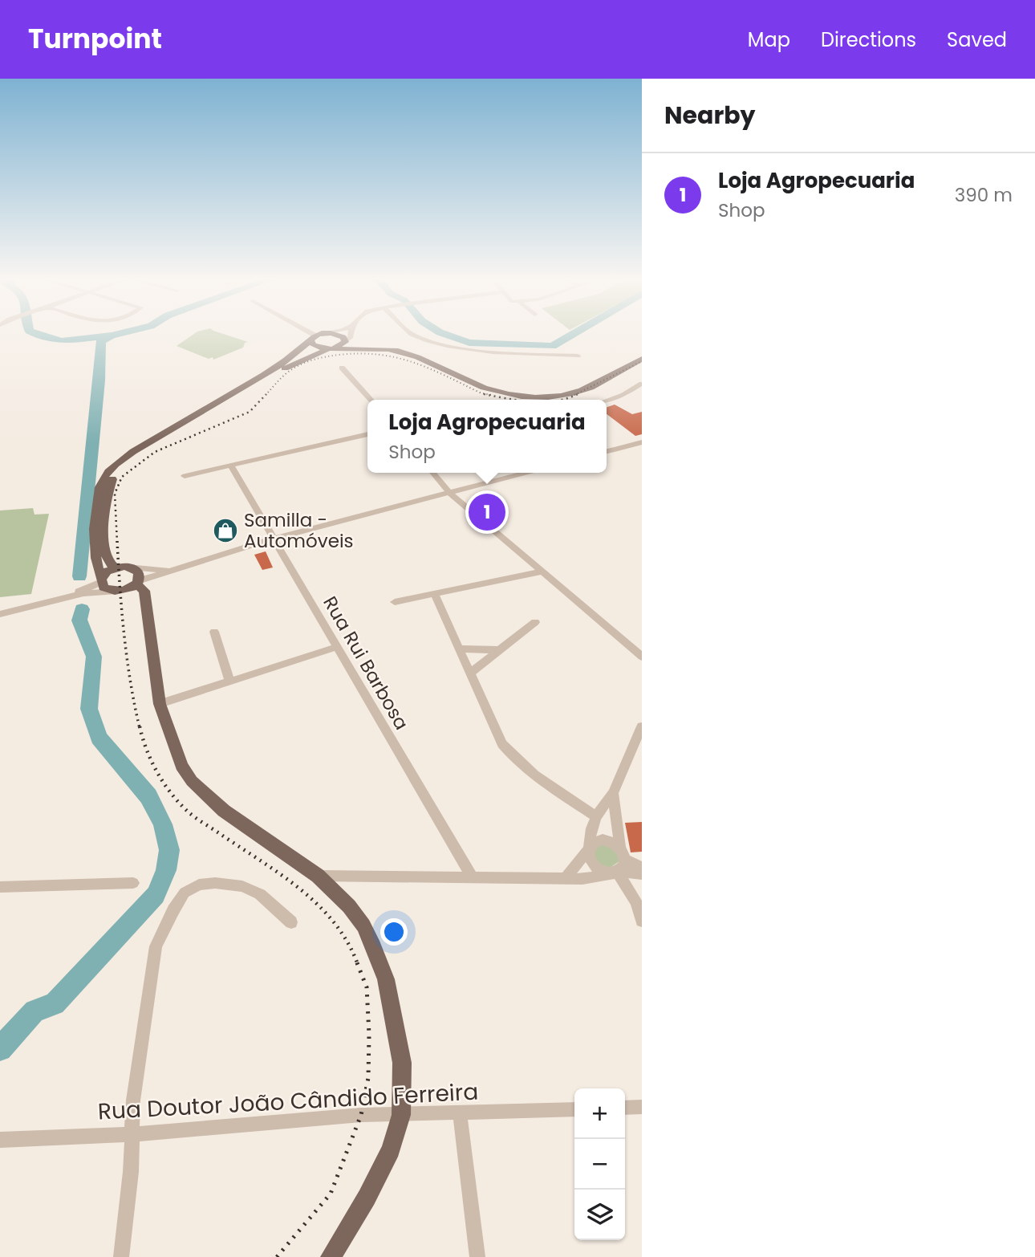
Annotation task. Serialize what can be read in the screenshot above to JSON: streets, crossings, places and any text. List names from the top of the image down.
{
  "streets": {
    "street": ["Rua Rui Barbosa", "Rua Doutor João Cândido Ferreira"]
  },
  "places": {
    "shop": ["Samilla - Automóveis"]
  },
  "page": {
    "header": "Turnpoint",
    "nav": ["Map", "Directions", "Saved"],
    "heading": "Nearby",
    "list": [
      {
        "mark": "1",
        "name": "Loja Agropecuaria",
        "note": "Shop",
        "value": "390 m"
      }
    ],
    "popup": ["Loja Agropecuaria", "Shop"],
    "pins": "1",
    "map_buttons": ["+", "−"]
  }
}
